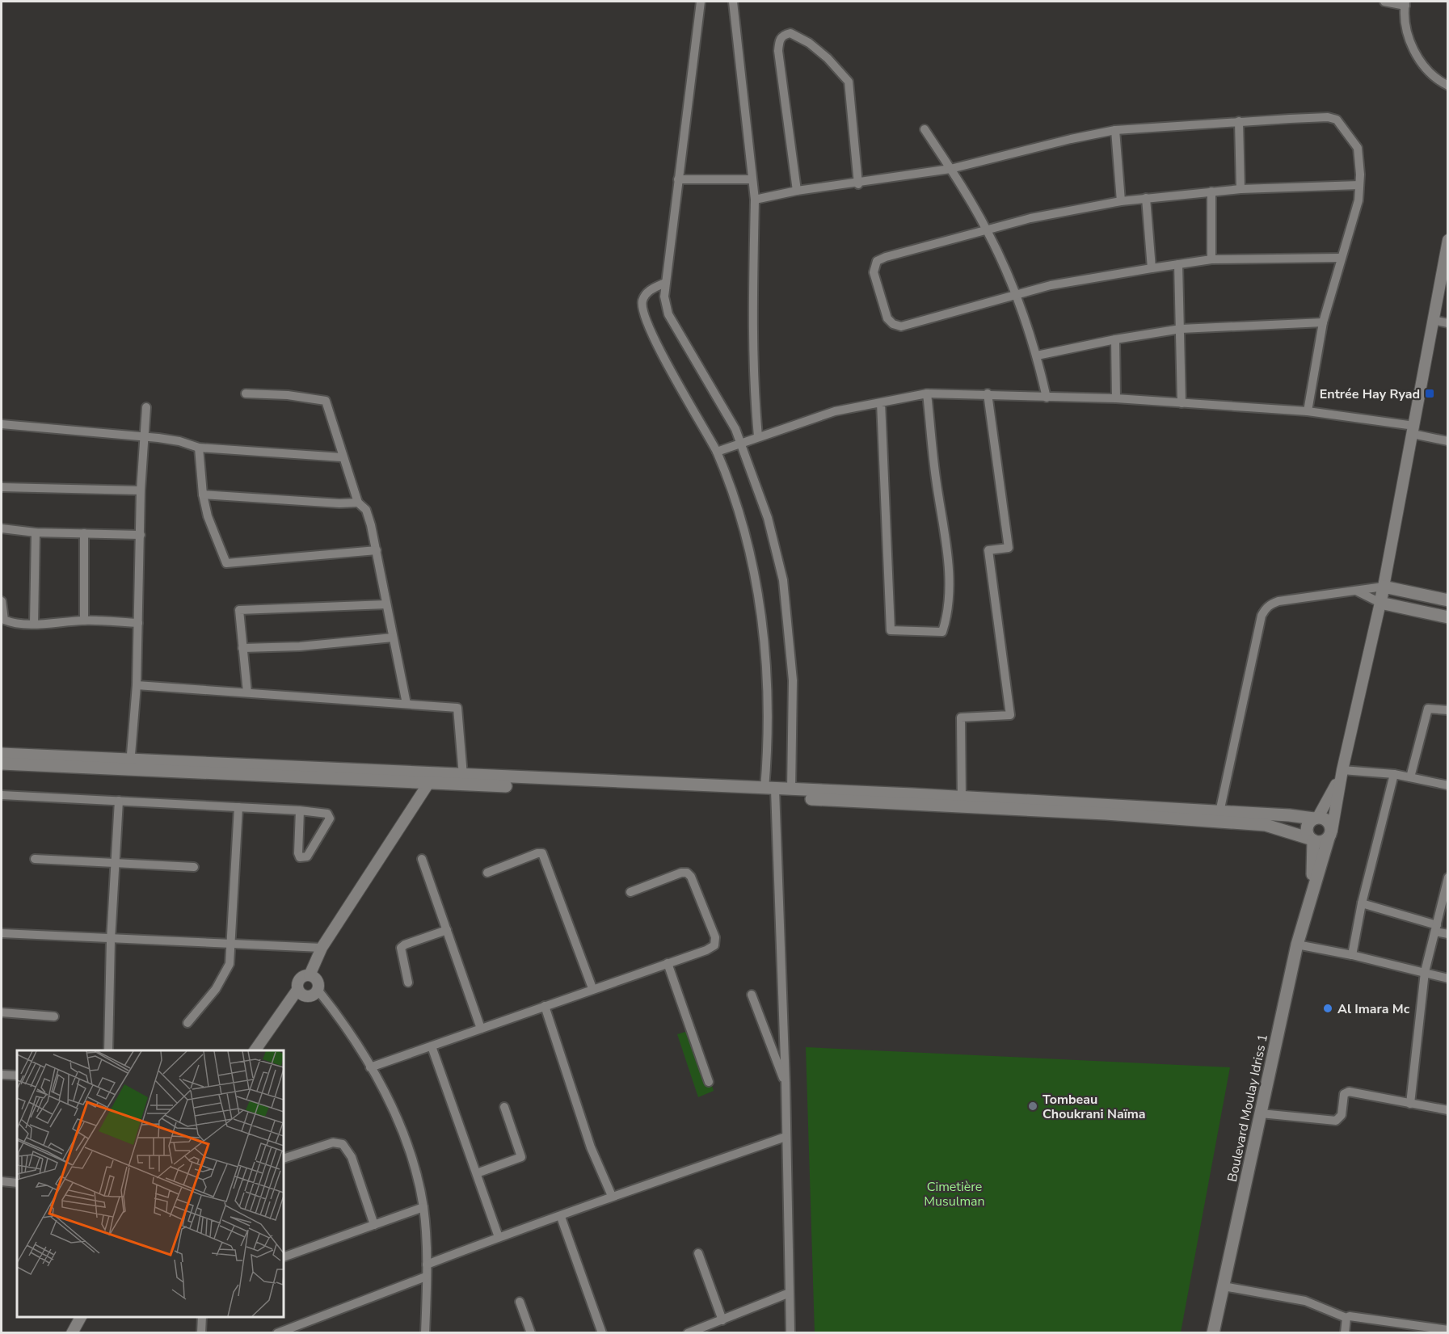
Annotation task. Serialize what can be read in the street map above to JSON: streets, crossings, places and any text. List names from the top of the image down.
{
  "streets": {
    "main road": ["Boulevard Moulay Idriss 1"]
  },
  "parks": ["Cimetière Musulman"],
  "places": {
    "transit": ["Entrée Hay Ryad"],
    "other": ["Al Imara Mc", "Tombeau Choukrani Naïma"]
  }
}
